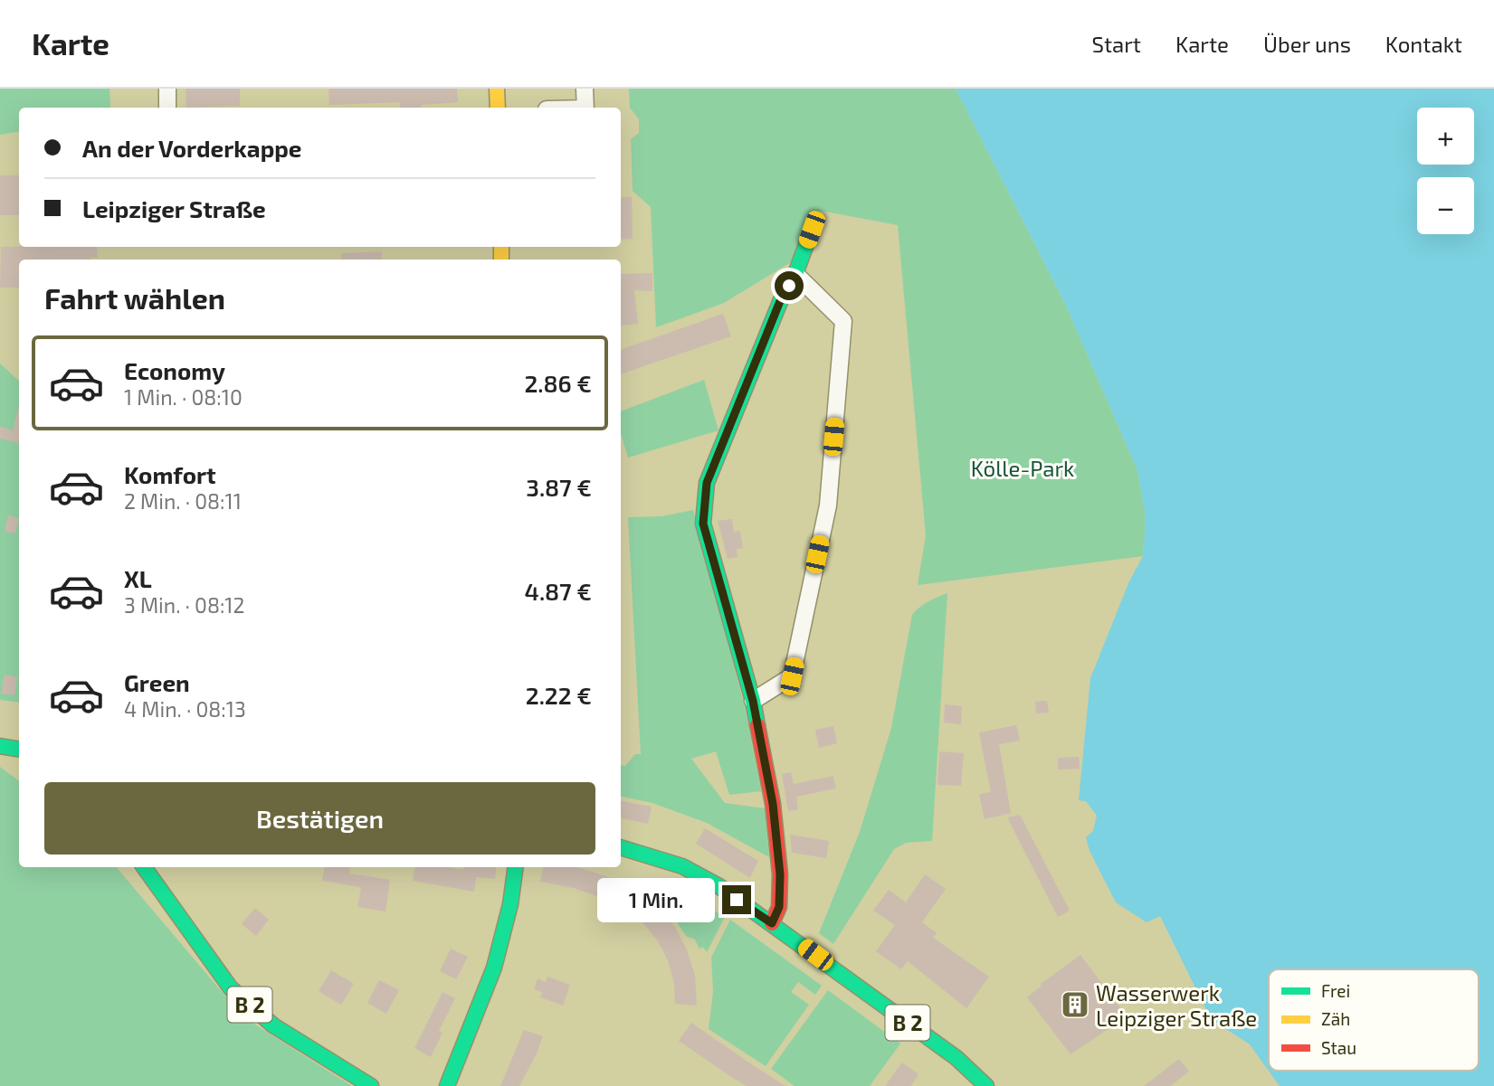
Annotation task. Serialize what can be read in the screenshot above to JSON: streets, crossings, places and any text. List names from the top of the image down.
{
  "streets": {
    "street": ["B 2"]
  },
  "parks": ["Kölle-Park"],
  "places": {
    "building": ["Wasserwerk Leipziger Straße"]
  },
  "legend": ["Frei", "Zäh", "Stau"],
  "page": {
    "header": "Karte",
    "nav": [
      "Start",
      "Karte",
      "Über uns",
      "Kontakt"
    ],
    "map_buttons": ["+", "−"],
    "banner": ["An der Vorderkappe", "Leipziger Straße"],
    "heading": "Fahrt wählen",
    "list": [
      {
        "name": "Economy",
        "note": "1 Min. · 08:10",
        "value": "2.86 €"
      },
      {
        "name": "Komfort",
        "note": "2 Min. · 08:11",
        "value": "3.87 €"
      },
      {
        "name": "XL",
        "note": "3 Min. · 08:12",
        "value": "4.87 €"
      },
      {
        "name": "Green",
        "note": "4 Min. · 08:13",
        "value": "2.22 €"
      }
    ],
    "buttons": "Bestätigen",
    "bubble": "1 Min."
  }
}
